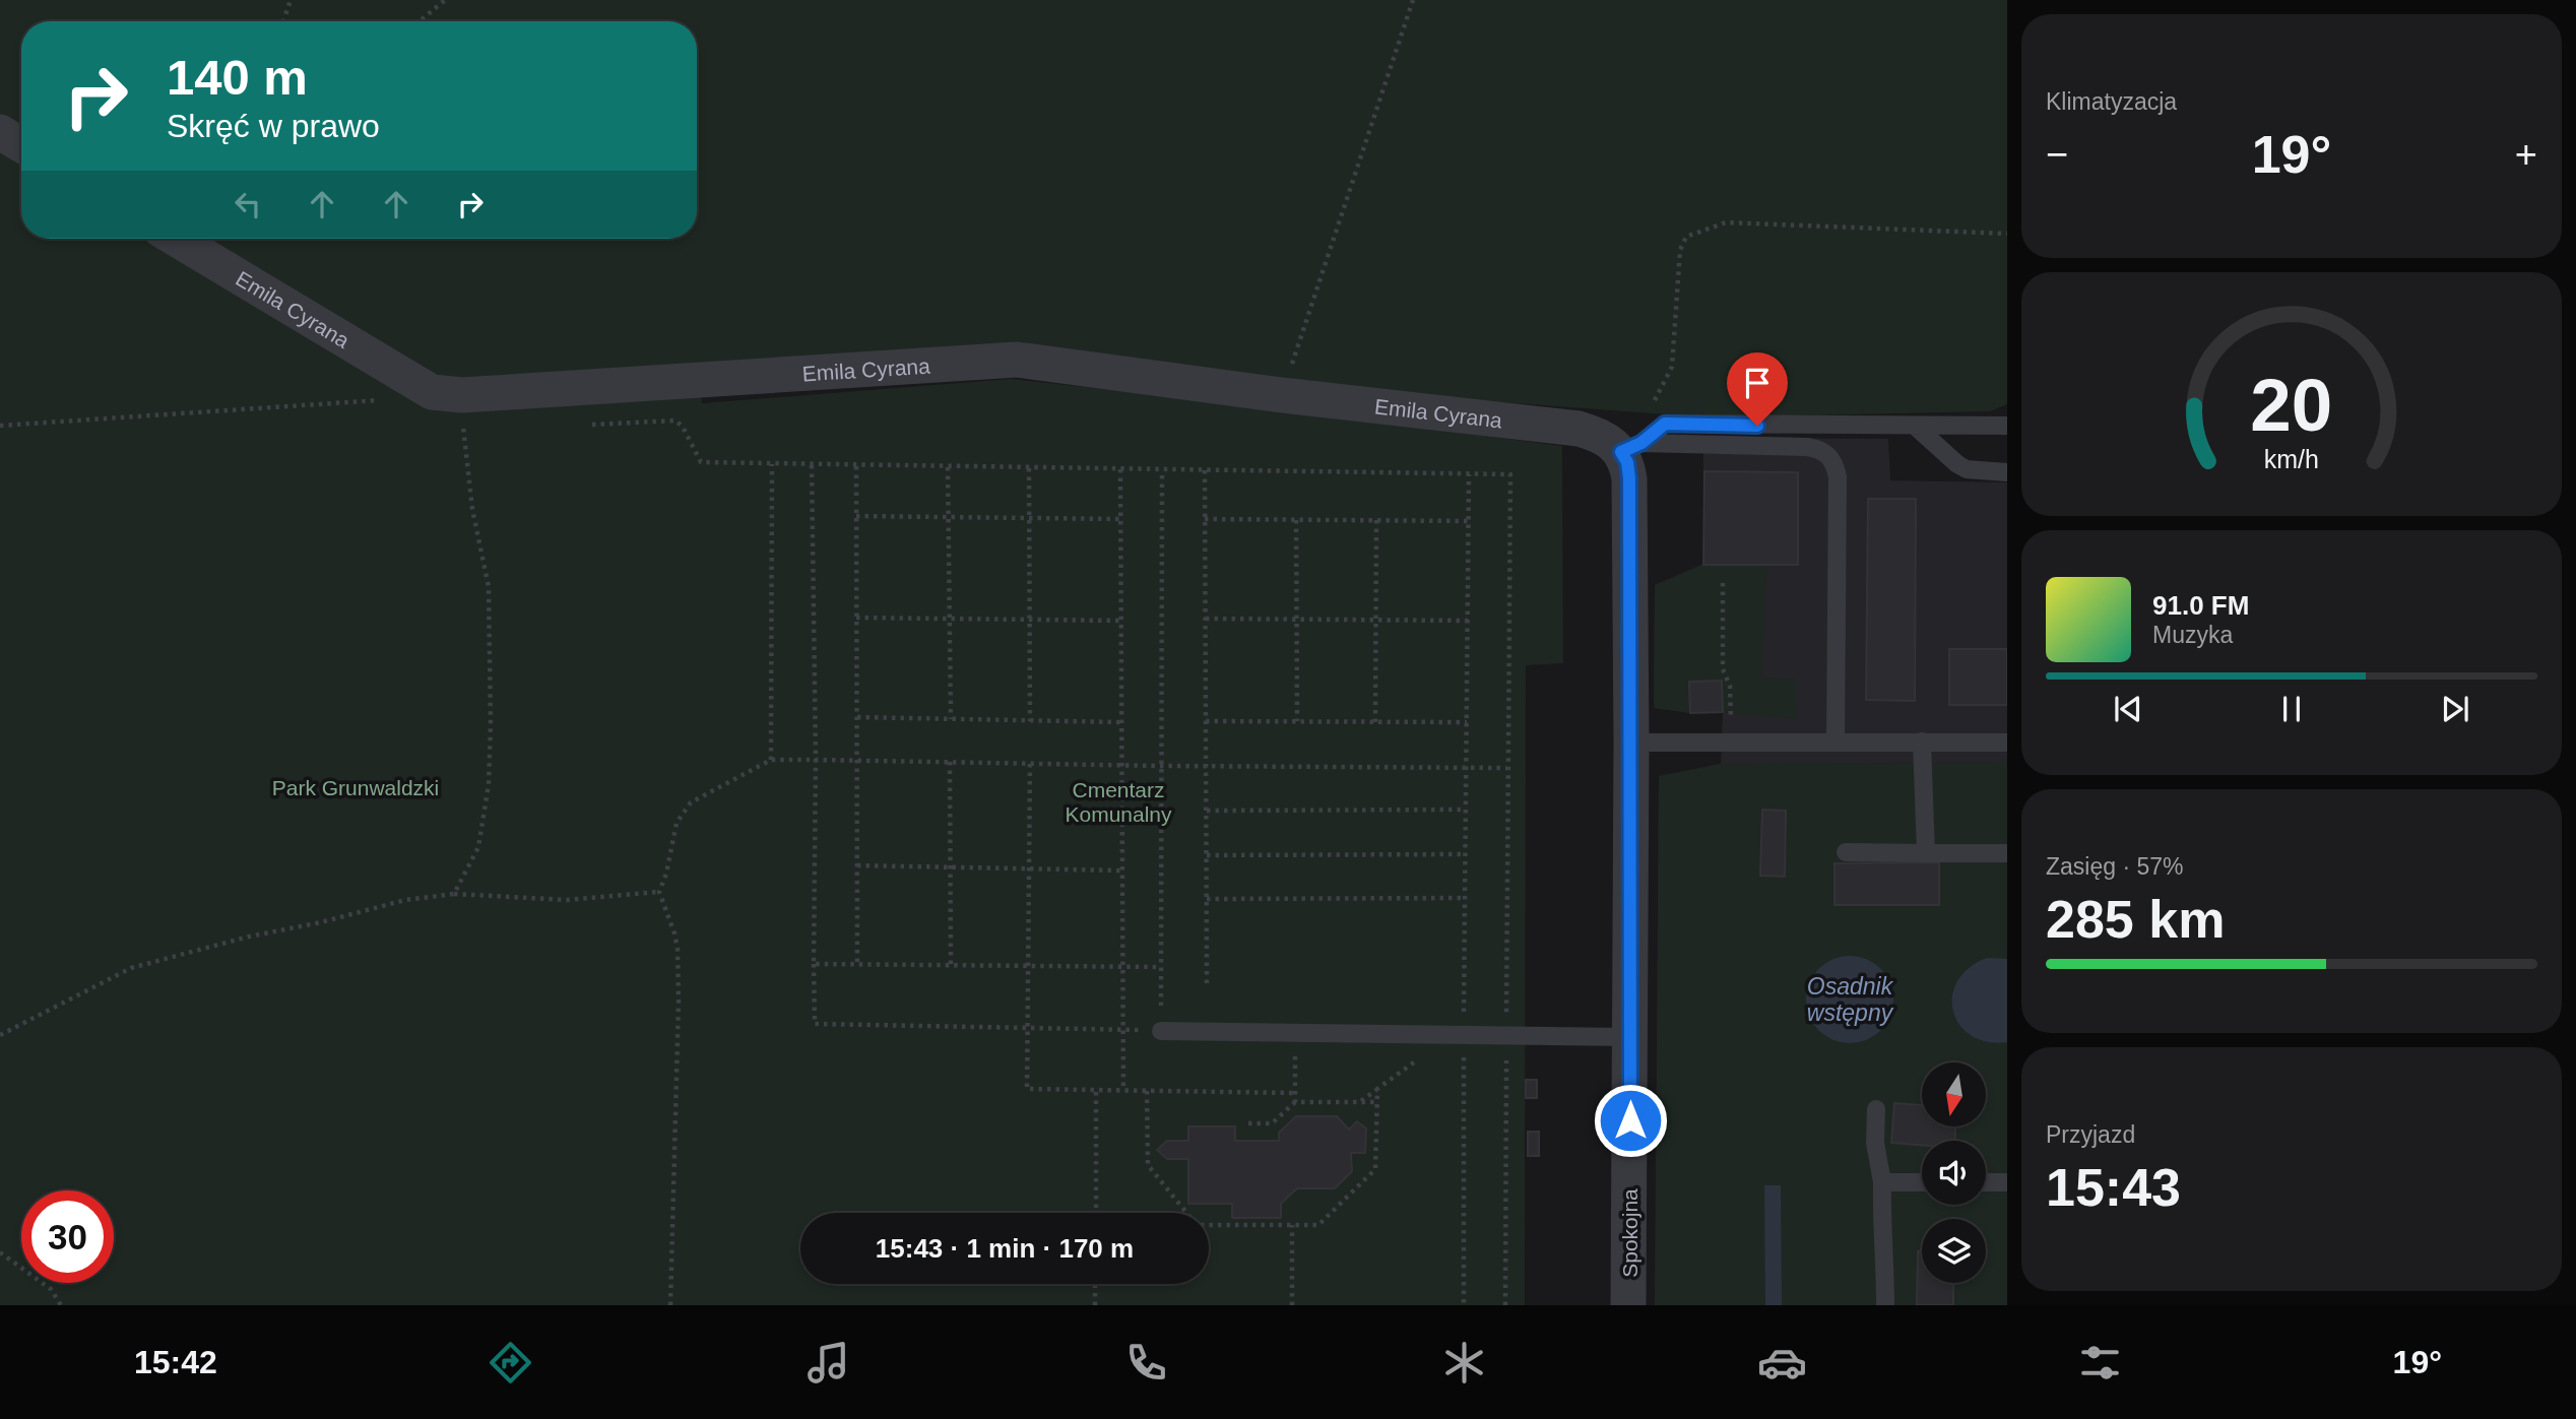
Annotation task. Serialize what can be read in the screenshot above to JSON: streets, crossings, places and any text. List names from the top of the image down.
{
  "streets": {
    "street": ["Emila Cyrana", "Spokojna"]
  },
  "crossings": [
    ["Emila Cyrana", "Spokojna"]
  ],
  "water": ["Osadnik wstępny"],
  "parks": ["Park Grunwaldzki", "Cmentarz Komunalny"],
  "north": "bottom",
  "page": {
    "tile": [
      "Klimatyzacja",
      ["Zasięg · 57%", "285 km"],
      ["Przyjazd", "15:43"]
    ],
    "turn": ["140 m", "Skręć w prawo"],
    "heat": ["−", "19°", "+"],
    "song": ["91.0 FM", "Muzyka"],
    "limit": "30",
    "trip": "15:43 · 1 min · 170 m",
    "tabs": ["15:42", "19°"],
    "gauge": ["20", "km/h"]
  }
}
